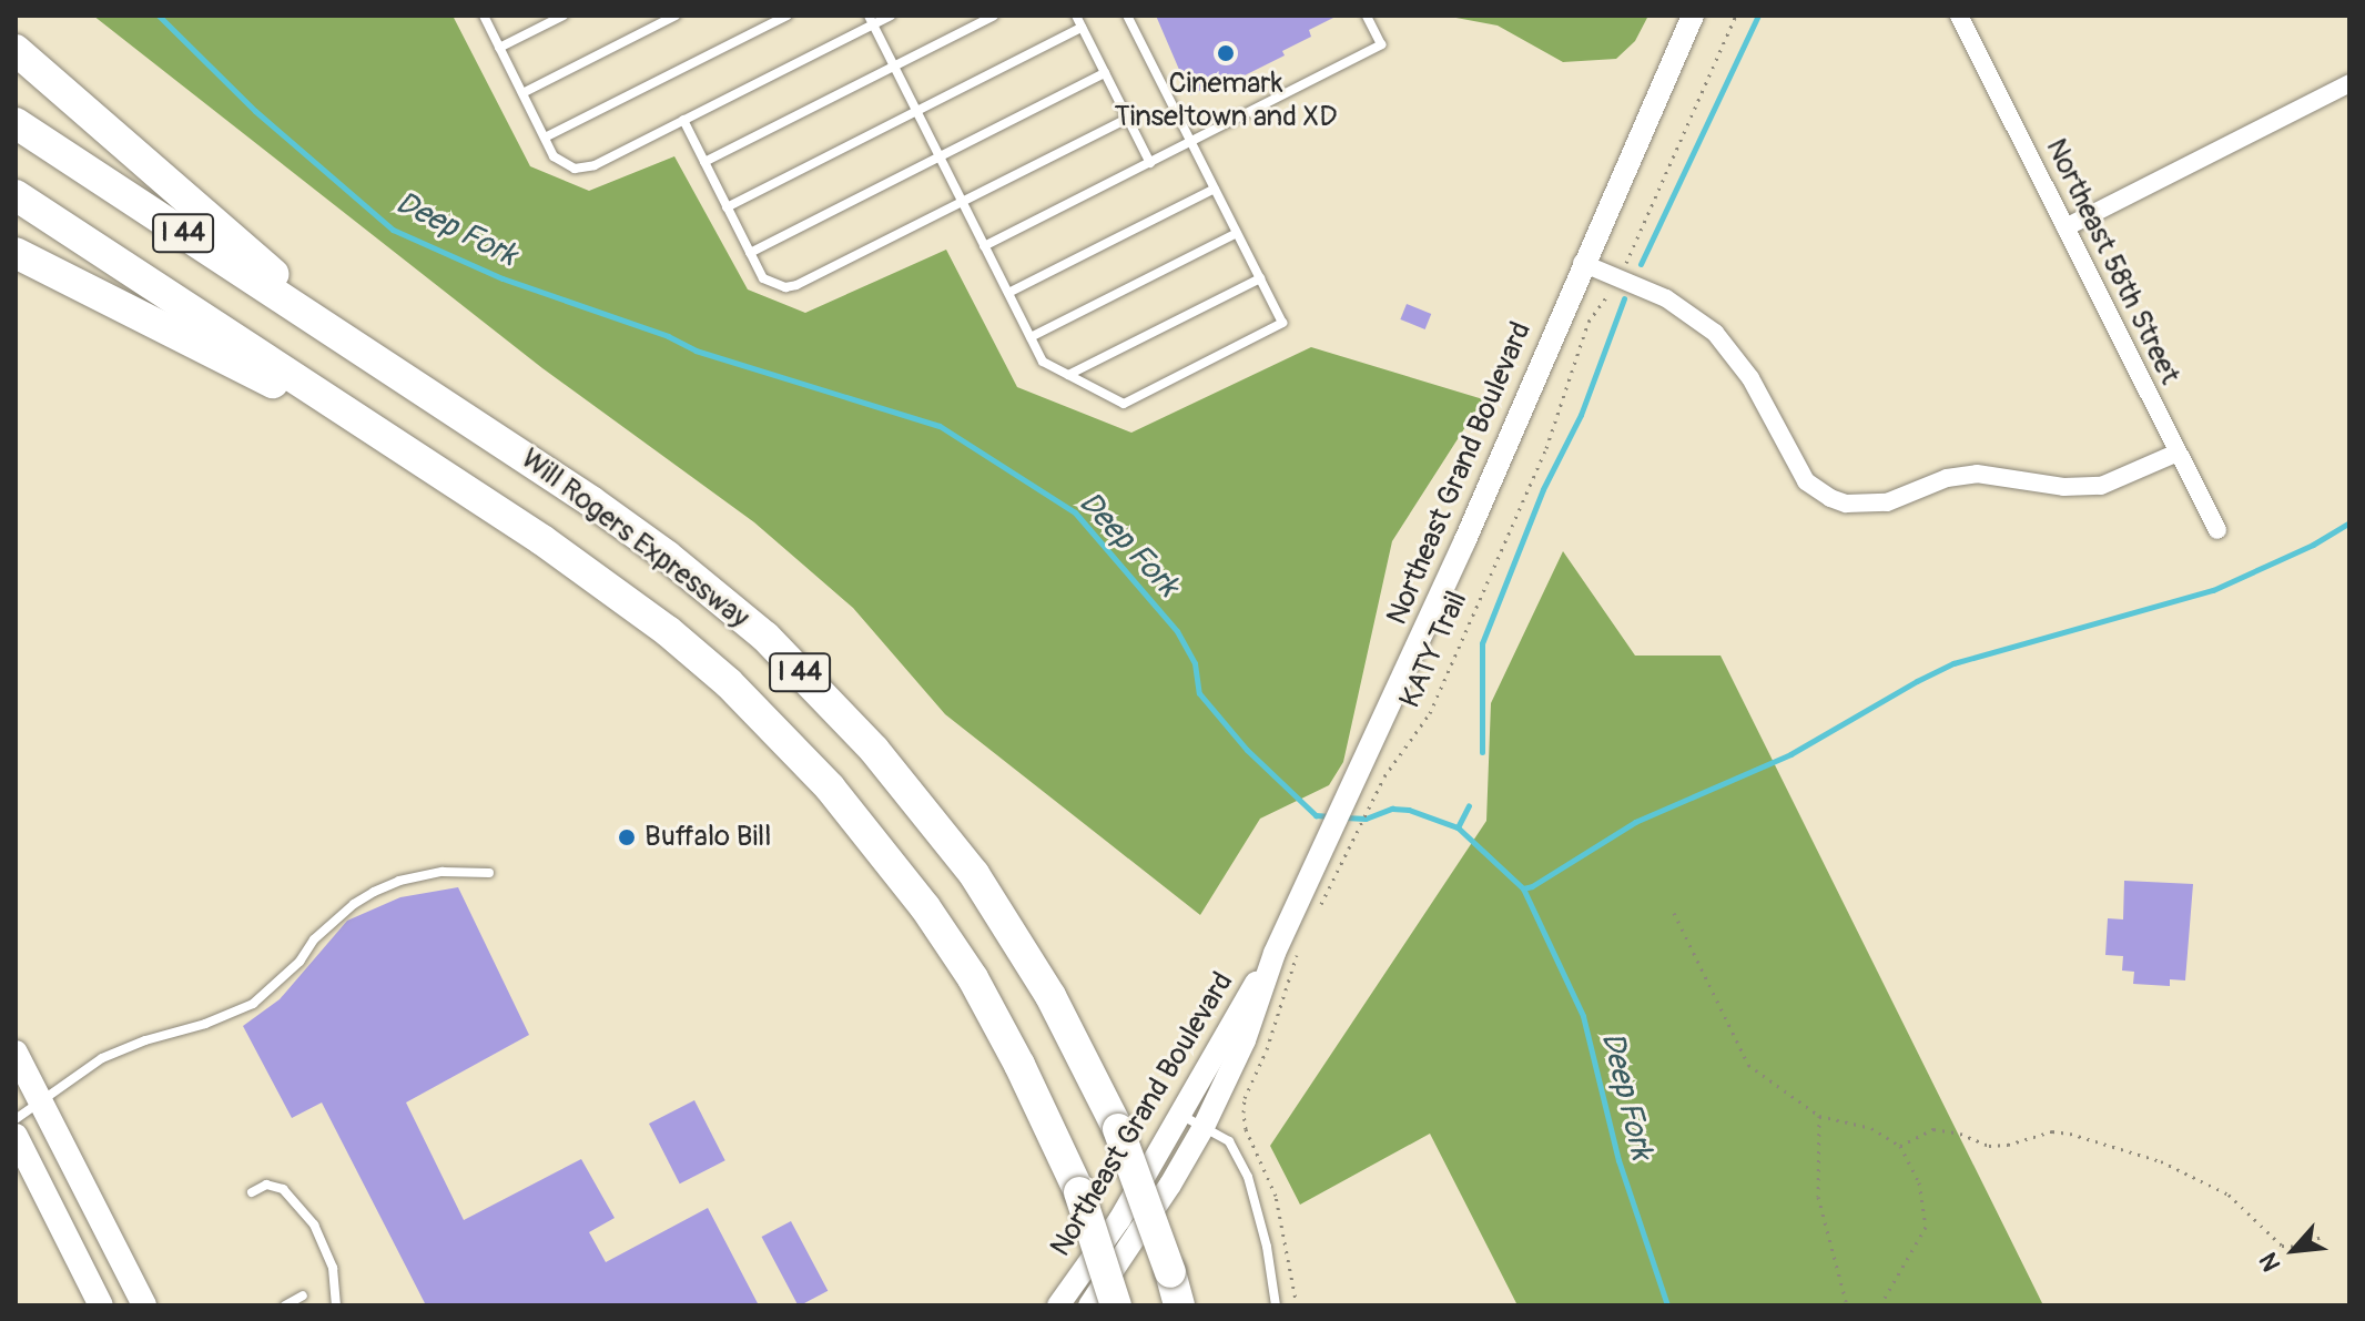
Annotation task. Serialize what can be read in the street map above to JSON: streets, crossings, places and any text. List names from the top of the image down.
{
  "streets": {
    "highway": ["I 44", "Will Rogers Expressway"],
    "street": ["Northeast 58th Street", "Northeast Grand Boulevard"],
    "path": ["KATY Trail"]
  },
  "water": ["Deep Fork"],
  "places": ["Cinemark Tinseltown and XD", "Buffalo Bill"],
  "north": "bottom left"
}
